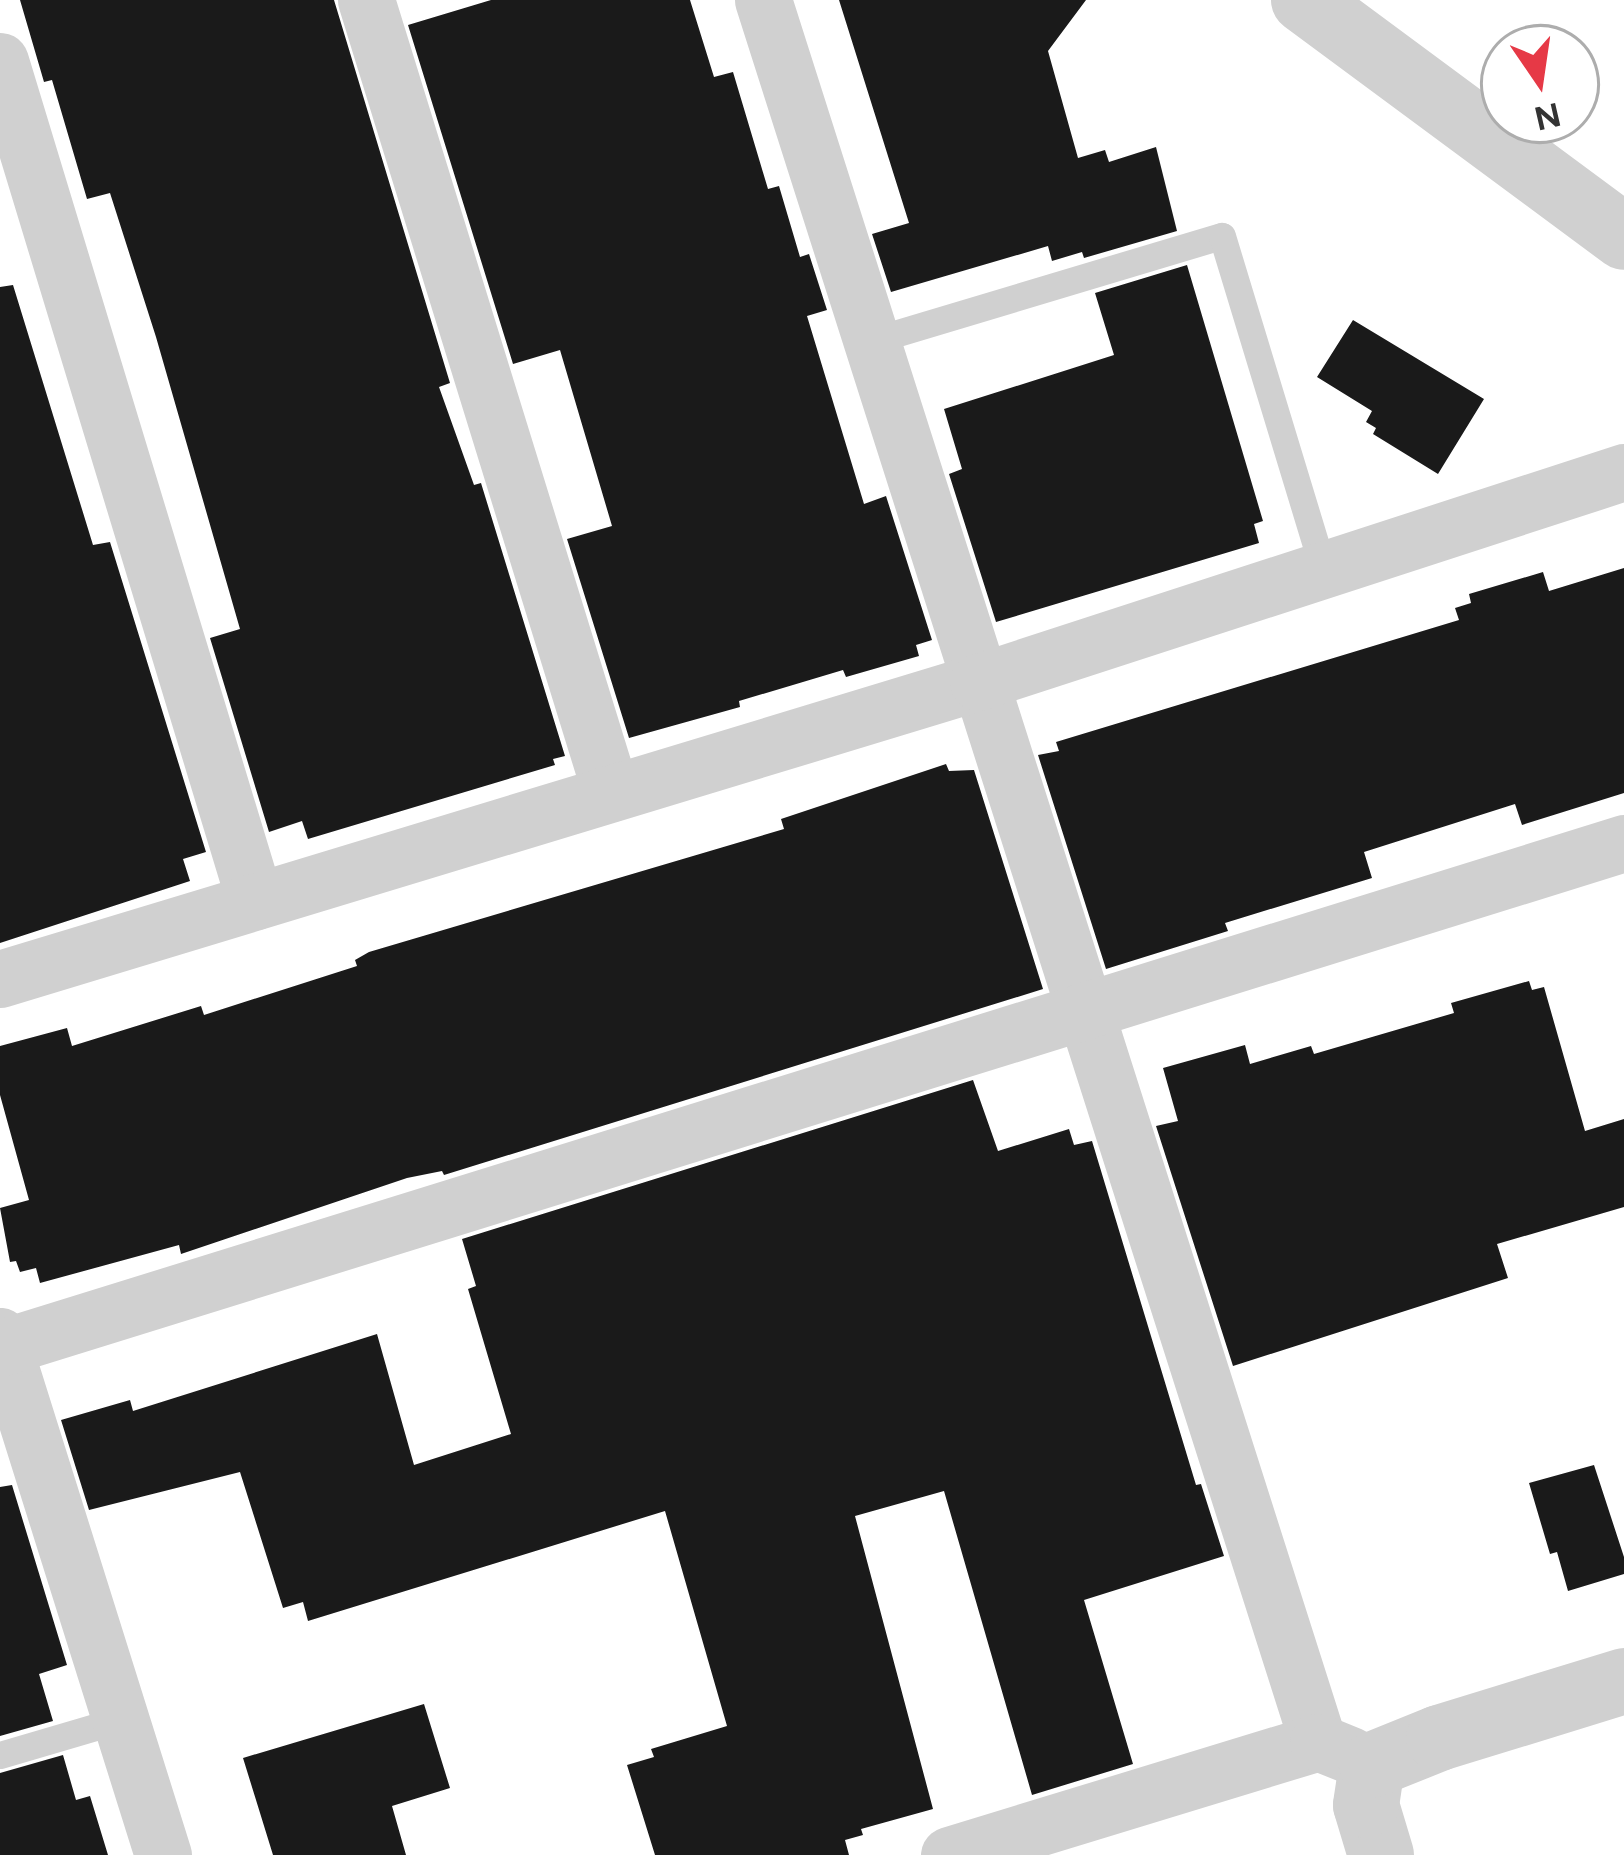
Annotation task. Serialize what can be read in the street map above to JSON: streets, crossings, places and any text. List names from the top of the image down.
{
  "north": "bottom"
}
